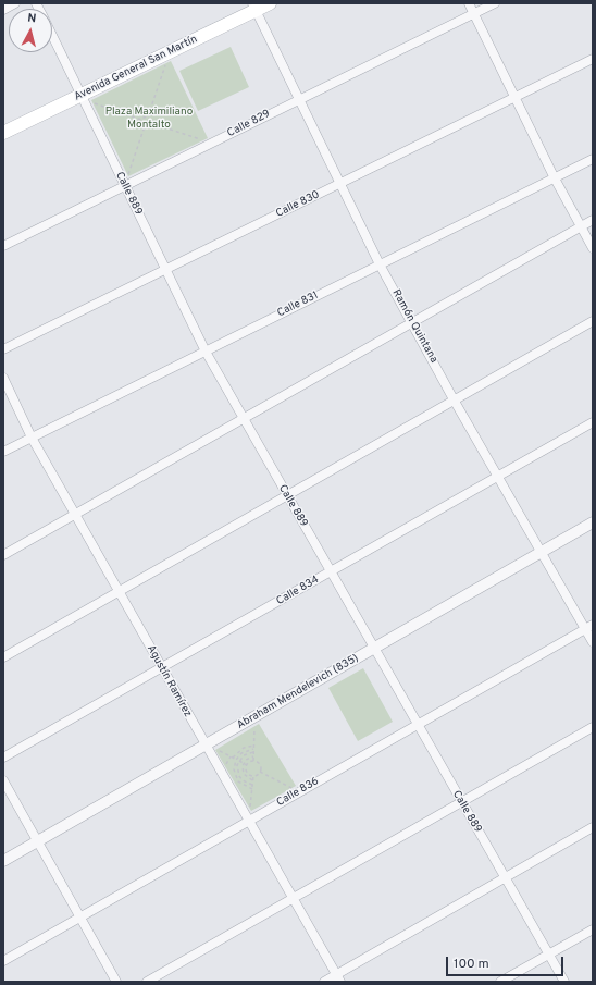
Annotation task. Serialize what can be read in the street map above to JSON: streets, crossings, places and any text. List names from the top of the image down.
{
  "streets": {
    "main road": ["Avenida General San Martín"],
    "street": [
      "Calle 829",
      "Calle 889",
      "Calle 830",
      "Calle 831",
      "Ramón Quintana",
      "Calle 834",
      "Agustín Ramírez",
      "Abraham Mendelevich (835)",
      "Calle 836"
    ]
  },
  "crossings": [
    ["Avenida General San Martín", "Calle 889"],
    ["Avenida General San Martín", "Ramón Quintana"],
    ["Calle 829", "Calle 889"],
    ["Calle 829", "Ramón Quintana"],
    ["Calle 889", "Calle 830"],
    ["Calle 889", "Calle 831"],
    ["Calle 889", "Calle 834"],
    ["Calle 889", "Abraham Mendelevich (835)"],
    ["Calle 889", "Calle 836"],
    ["Calle 830", "Ramón Quintana"],
    ["Calle 831", "Ramón Quintana"],
    ["Calle 831", "Agustín Ramírez"],
    ["Ramón Quintana", "Calle 834"],
    ["Ramón Quintana", "Abraham Mendelevich (835)"],
    ["Ramón Quintana", "Calle 836"],
    ["Calle 834", "Agustín Ramírez"],
    ["Agustín Ramírez", "Abraham Mendelevich (835)"],
    ["Agustín Ramírez", "Calle 836"]
  ],
  "parks": ["Plaza Maximiliano Montalto"],
  "scale_bar": "100 m",
  "north": "top"
}
